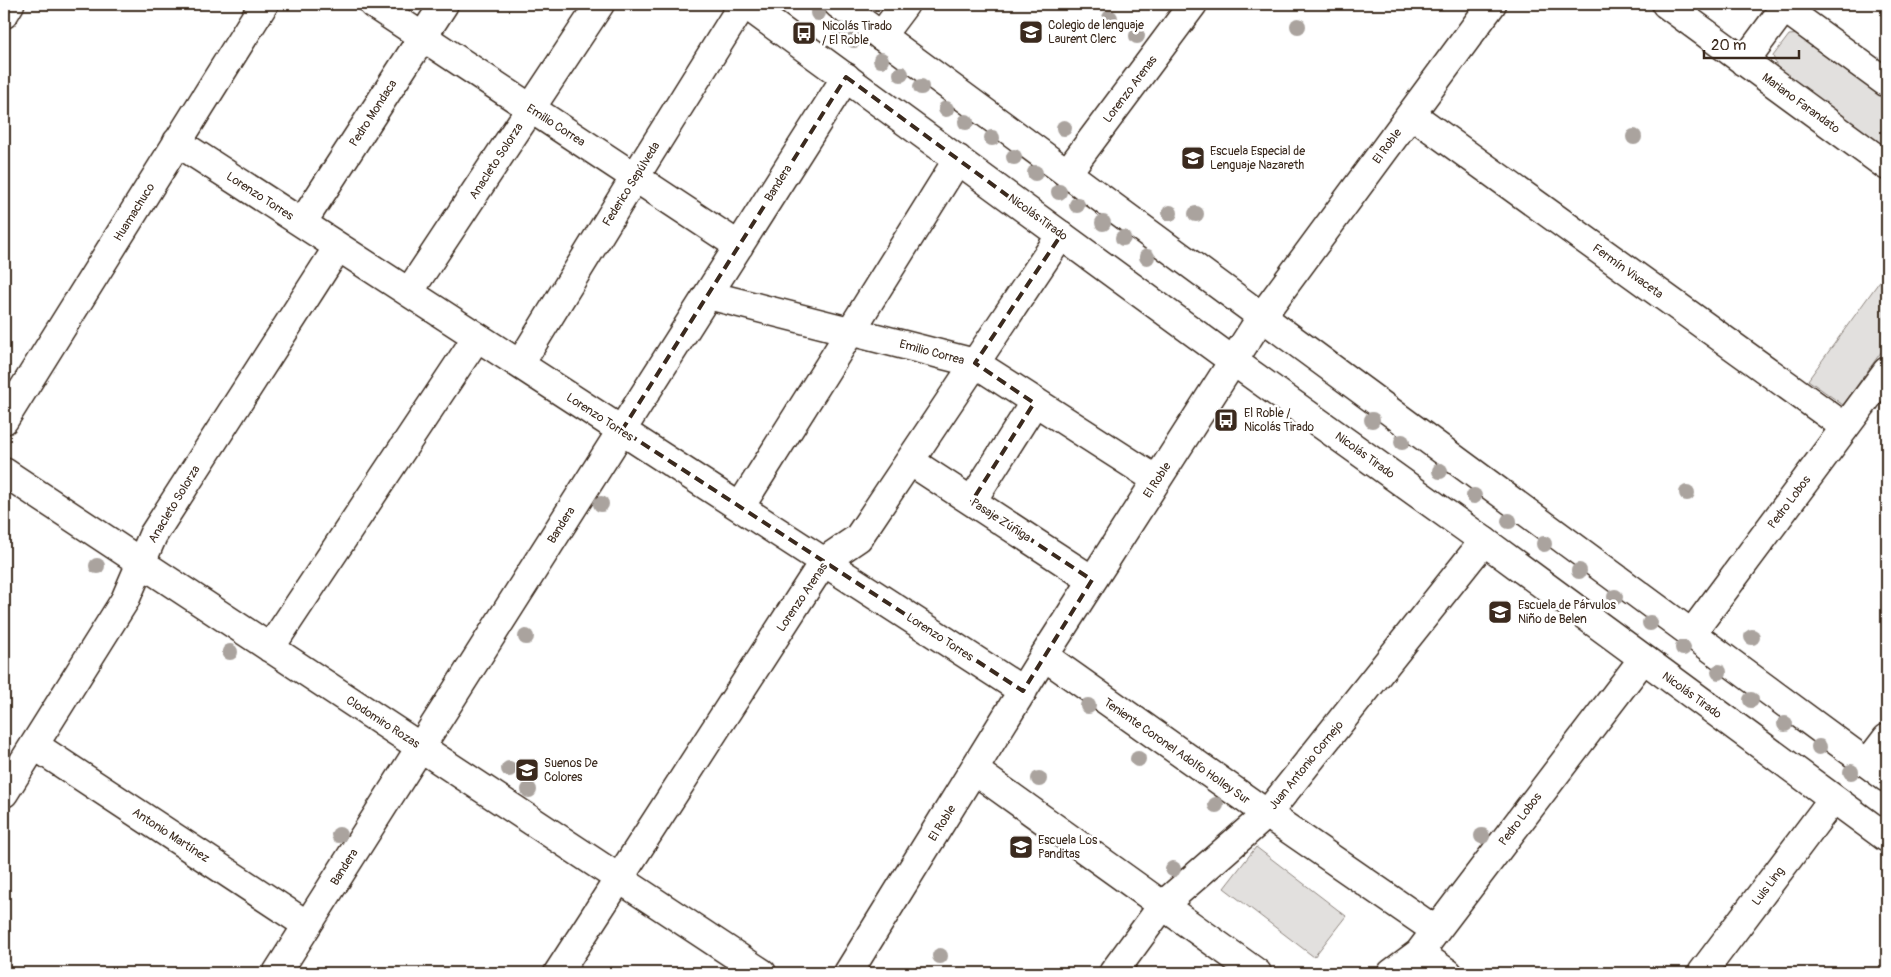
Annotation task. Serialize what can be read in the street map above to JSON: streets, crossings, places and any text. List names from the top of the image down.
{
  "streets": {
    "street": [
      "Lorenzo Arenas",
      "Mariano Farandato",
      "Pedro Mondaca",
      "Emilio Correa",
      "El Roble",
      "Anacleto Solorza",
      "Bandera",
      "Federico Sepúlveda",
      "Lorenzo Torres",
      "Huamachuco",
      "Nicolás Tirado",
      "Fermín Vivaceta",
      "Pedro Lobos",
      "Pasaje Zúñiga",
      "Clodomiro Rozas",
      "Teniente Coronel Adolfo Holley Sur",
      "Juan Antonio Cornejo",
      "Antonio Martínez",
      "Luis Ling"
    ]
  },
  "crossings": [
    ["Lorenzo Arenas", "Emilio Correa"],
    ["Lorenzo Arenas", "Lorenzo Torres"],
    ["Lorenzo Arenas", "Nicolás Tirado"],
    ["Lorenzo Arenas", "Pasaje Zúñiga"],
    ["Lorenzo Arenas", "Clodomiro Rozas"],
    ["Pedro Mondaca", "Emilio Correa"],
    ["Pedro Mondaca", "Lorenzo Torres"],
    ["Emilio Correa", "El Roble"],
    ["Emilio Correa", "Anacleto Solorza"],
    ["Emilio Correa", "Bandera"],
    ["Emilio Correa", "Federico Sepúlveda"],
    ["El Roble", "Lorenzo Torres"],
    ["El Roble", "Nicolás Tirado"],
    ["El Roble", "Fermín Vivaceta"],
    ["El Roble", "Pasaje Zúñiga"],
    ["El Roble", "Teniente Coronel Adolfo Holley Sur"],
    ["Anacleto Solorza", "Lorenzo Torres"],
    ["Anacleto Solorza", "Clodomiro Rozas"],
    ["Anacleto Solorza", "Antonio Martínez"],
    ["Bandera", "Lorenzo Torres"],
    ["Bandera", "Nicolás Tirado"],
    ["Bandera", "Clodomiro Rozas"],
    ["Bandera", "Antonio Martínez"],
    ["Federico Sepúlveda", "Lorenzo Torres"],
    ["Federico Sepúlveda", "Nicolás Tirado"],
    ["Lorenzo Torres", "Huamachuco"],
    ["Nicolás Tirado", "Pedro Lobos"],
    ["Nicolás Tirado", "Juan Antonio Cornejo"],
    ["Nicolás Tirado", "Luis Ling"],
    ["Fermín Vivaceta", "Pedro Lobos"],
    ["Pedro Lobos", "Teniente Coronel Adolfo Holley Sur"],
    ["Teniente Coronel Adolfo Holley Sur", "Juan Antonio Cornejo"]
  ],
  "places": {
    "school or university": [
      "Colegio de lenguaje Laurent Clerc",
      "Escuela Especial de Lenguaje Nazareth",
      "Escuela de Párvulos Niño de Belen",
      "Suenos De Colores",
      "Escuela Los Panditas"
    ],
    "bus stop": ["Nicolás Tirado / El Roble", "El Roble / Nicolás Tirado"]
  },
  "scale_bar": "20 m"
}
